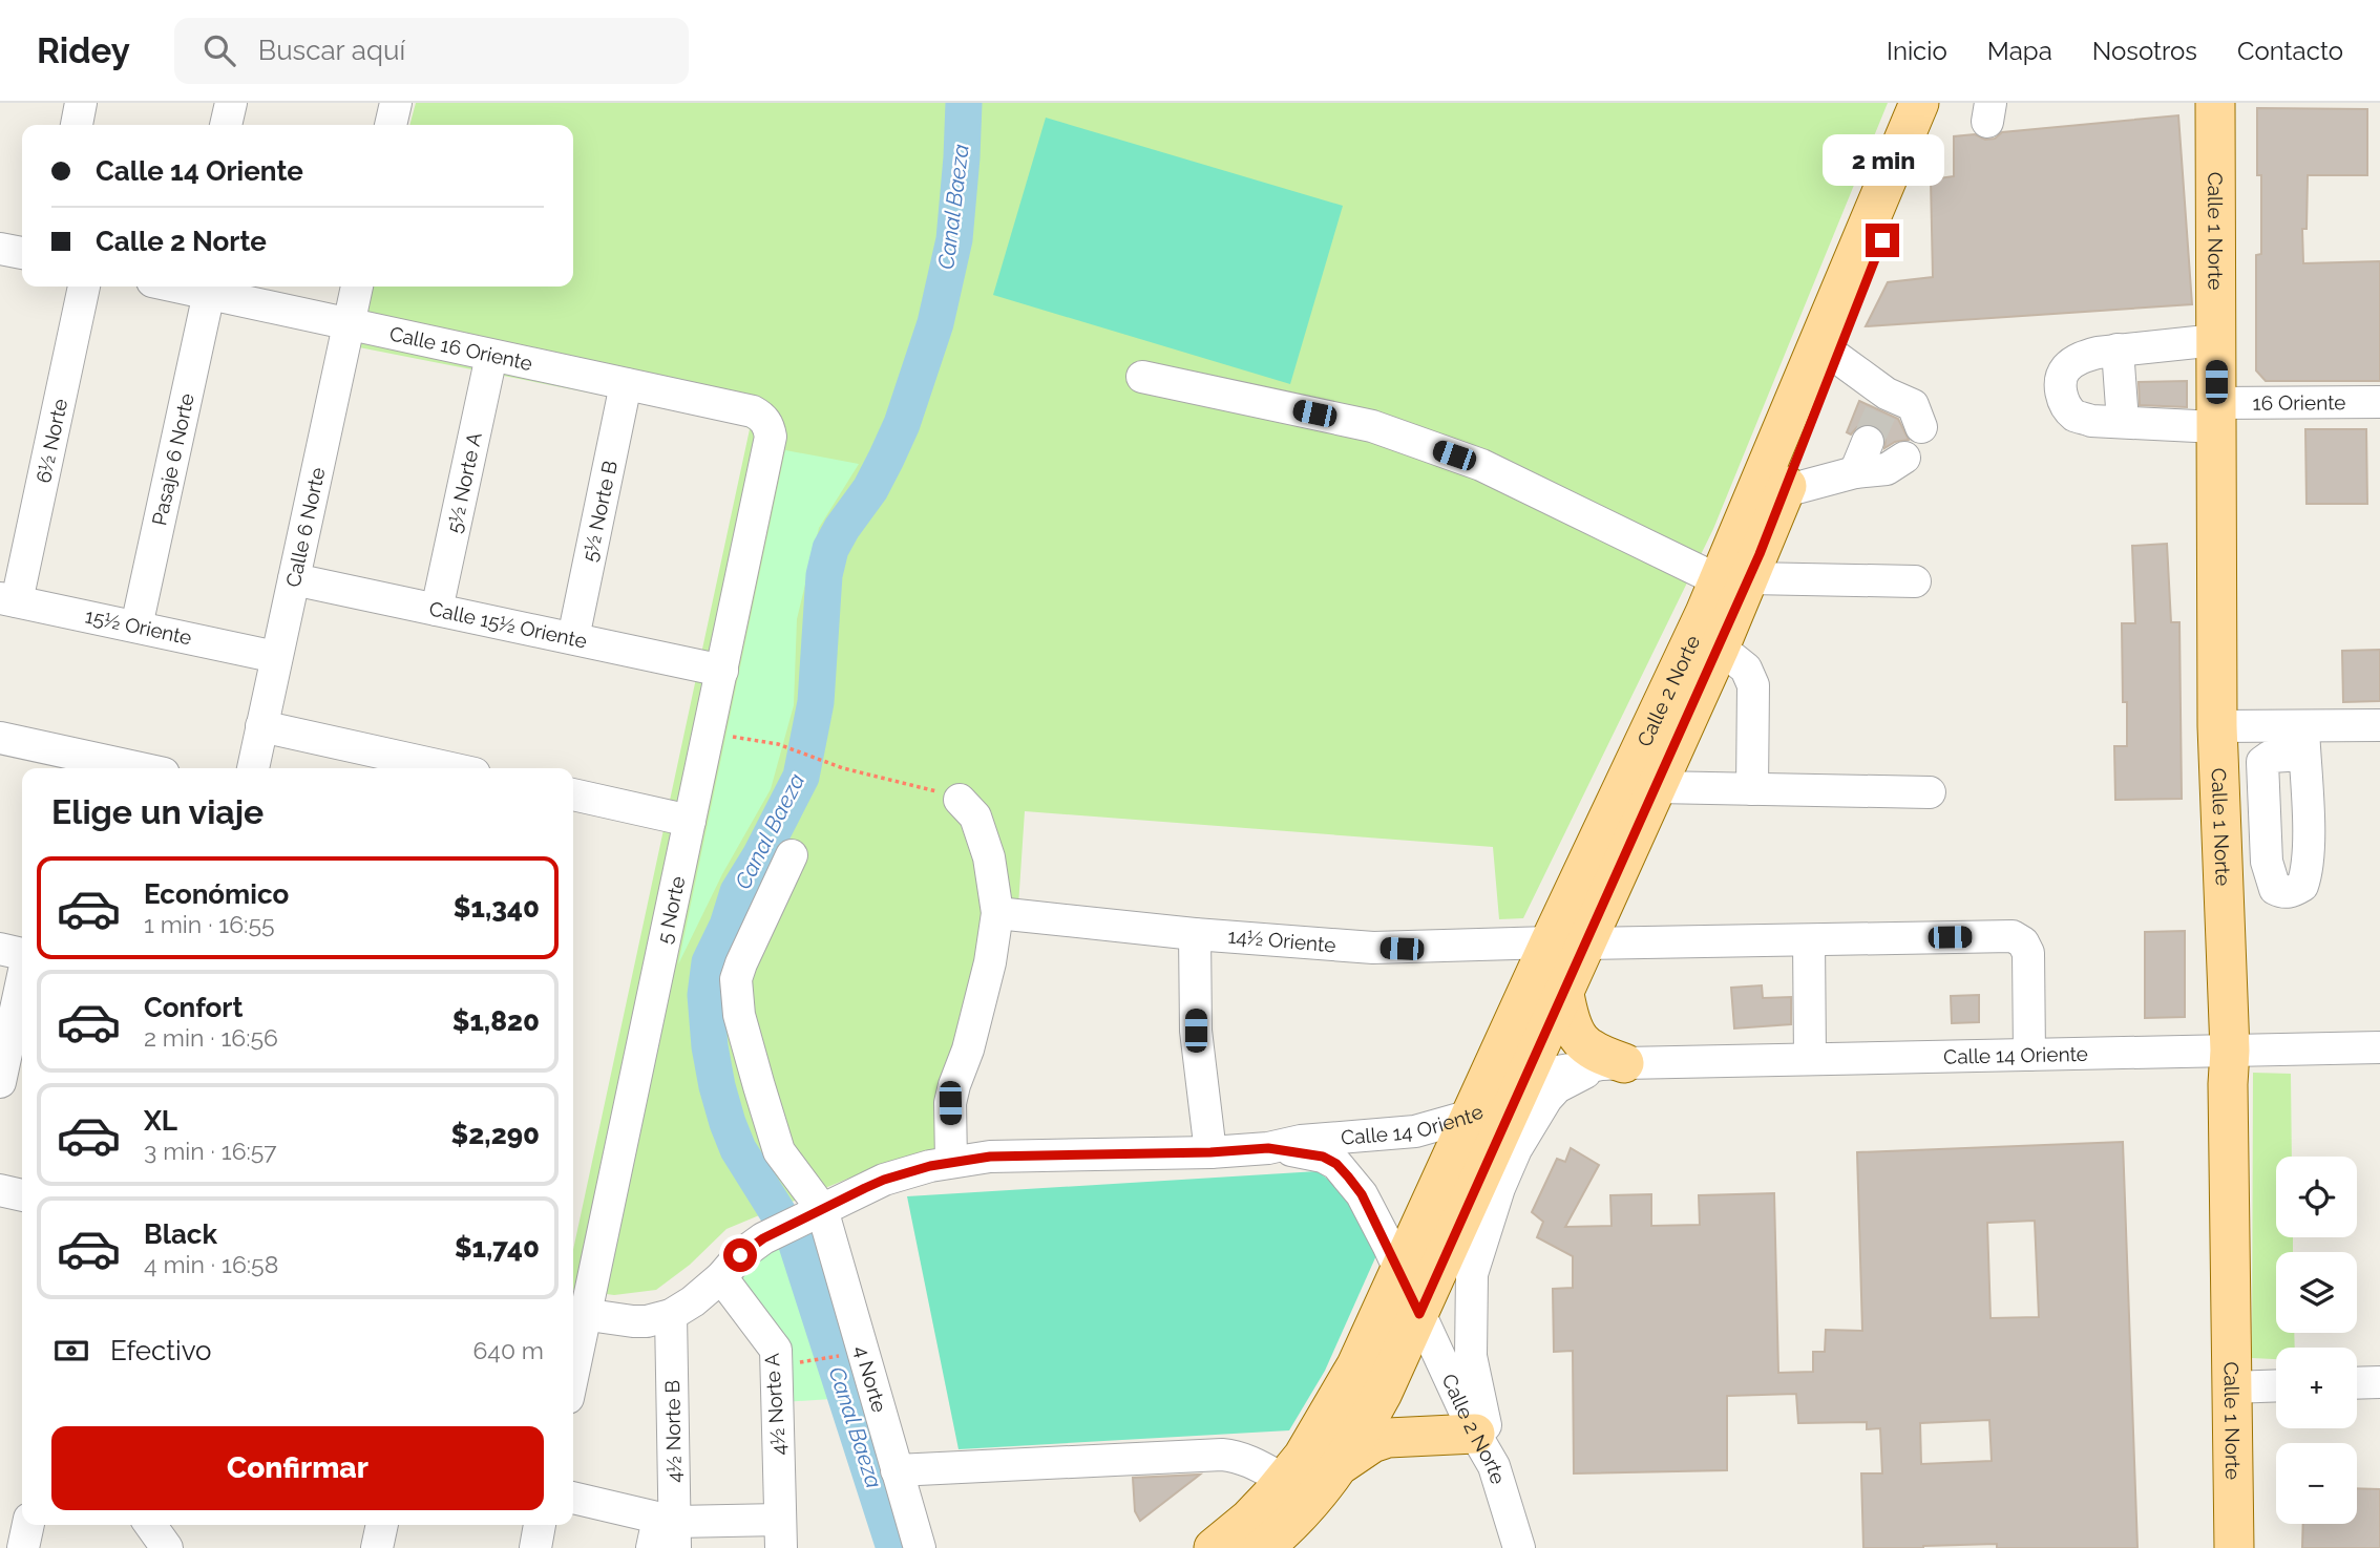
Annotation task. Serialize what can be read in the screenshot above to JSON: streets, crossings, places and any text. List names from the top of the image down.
{
  "streets": {
    "main road": ["Calle 1 Norte", "Calle 2 Norte"],
    "street": [
      "Calle 16 Oriente",
      "16 Oriente",
      "6½ Norte",
      "Pasaje 6 Norte",
      "5½ Norte A",
      "5½ Norte B",
      "Calle 6 Norte",
      "Calle 15½ Oriente",
      "15½ Oriente",
      "5 Norte",
      "14½ Oriente",
      "Calle 14 Oriente",
      "4 Norte",
      "4½ Norte A",
      "4½ Norte B"
    ]
  },
  "crossings": [
    ["Calle 1 Norte", "16 Oriente"],
    ["Calle 1 Norte", "Calle 14 Oriente"],
    ["Calle 16 Oriente", "Pasaje 6 Norte"],
    ["Calle 16 Oriente", "5½ Norte A"],
    ["Calle 16 Oriente", "5½ Norte B"],
    ["Calle 16 Oriente", "Calle 6 Norte"],
    ["Calle 16 Oriente", "5 Norte"],
    ["6½ Norte", "15½ Oriente"],
    ["Pasaje 6 Norte", "15½ Oriente"],
    ["5½ Norte A", "Calle 15½ Oriente"],
    ["5½ Norte B", "Calle 15½ Oriente"],
    ["Calle 6 Norte", "Calle 15½ Oriente"],
    ["Calle 6 Norte", "15½ Oriente"],
    ["Calle 15½ Oriente", "5 Norte"],
    ["Calle 2 Norte", "14½ Oriente"],
    ["Calle 2 Norte", "Calle 14 Oriente"],
    ["5 Norte", "Calle 14 Oriente"],
    ["14½ Oriente", "Calle 14 Oriente"],
    ["Calle 14 Oriente", "4 Norte"],
    ["Calle 14 Oriente", "4½ Norte A"],
    ["Calle 14 Oriente", "4½ Norte B"]
  ],
  "water": ["Canal Baeza"],
  "page": {
    "header": "Ridey",
    "search": "Buscar aquí",
    "nav": [
      "Inicio",
      "Mapa",
      "Nosotros",
      "Contacto"
    ],
    "banner": ["Calle 14 Oriente", "Calle 2 Norte"],
    "bubble": "2 min",
    "heading": "Elige un viaje",
    "list": [
      {
        "name": "Económico",
        "note": "1 min · 16:55",
        "value": "$1,340"
      },
      {
        "name": "Confort",
        "note": "2 min · 16:56",
        "value": "$1,820"
      },
      {
        "name": "XL",
        "note": "3 min · 16:57",
        "value": "$2,290"
      },
      {
        "name": "Black",
        "note": "4 min · 16:58",
        "value": "$1,740"
      }
    ],
    "map_buttons": ["+", "−"],
    "pay": ["Efectivo", "640 m"],
    "buttons": "Confirmar"
  }
}
